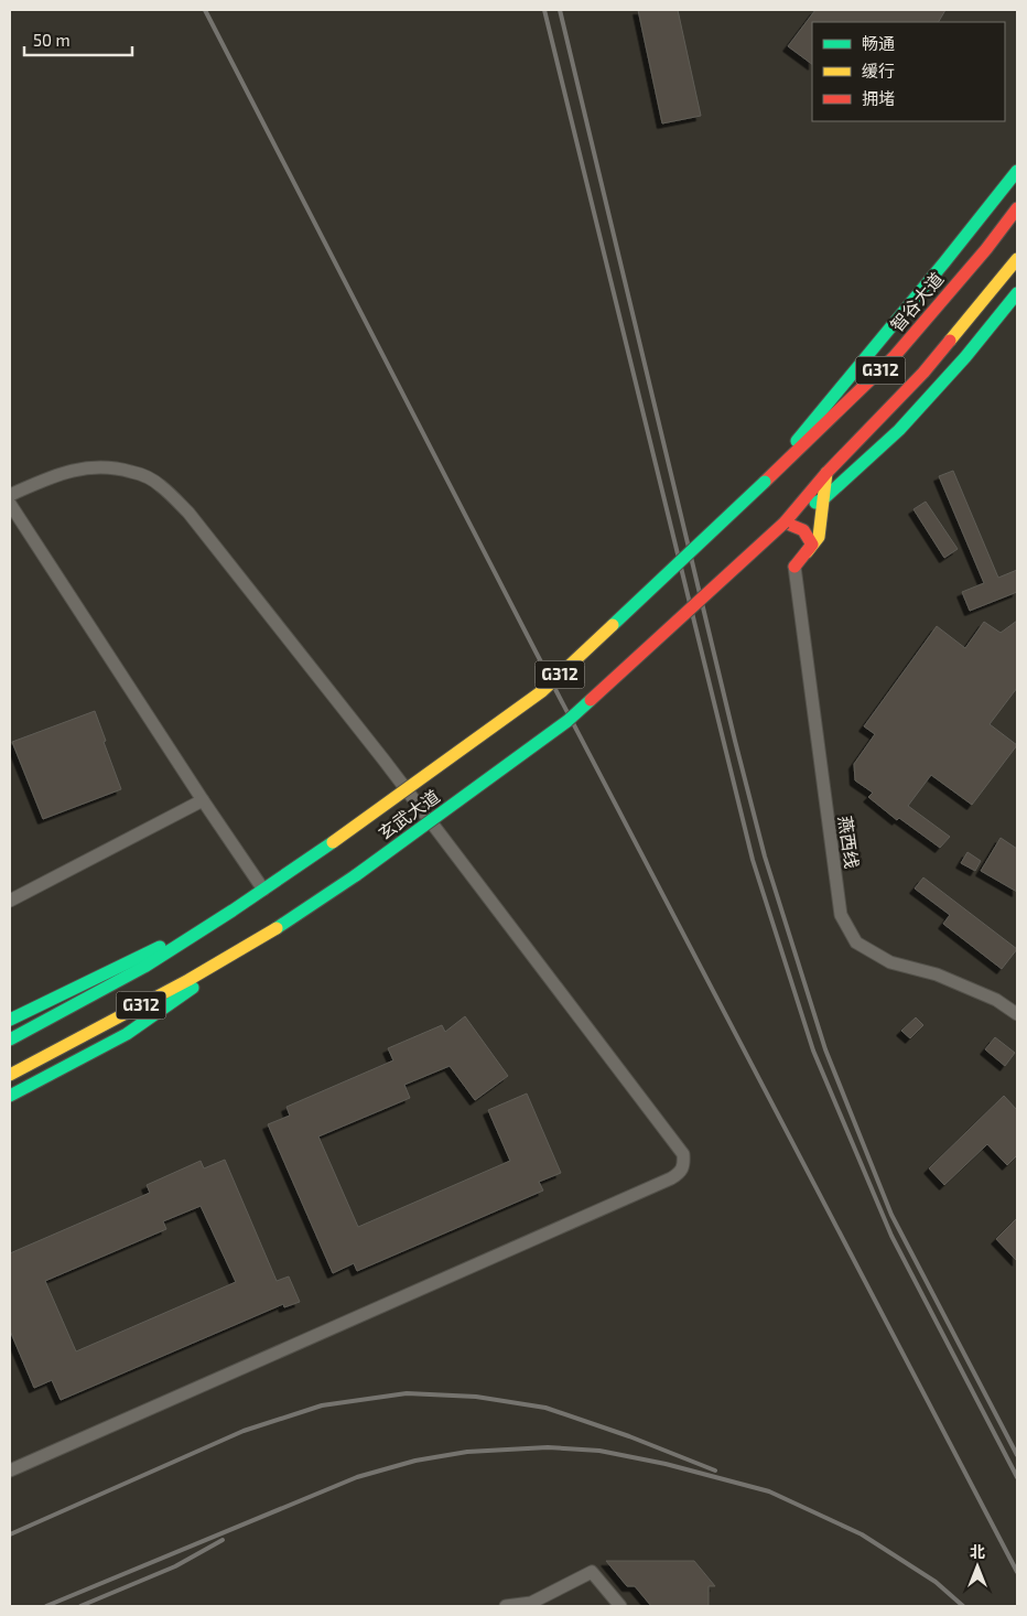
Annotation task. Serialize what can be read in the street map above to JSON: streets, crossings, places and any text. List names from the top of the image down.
{
  "streets": {
    "main road": ["智谷大道", "G312", "玄武大道"],
    "street": ["燕西线"]
  },
  "crossings": [
    ["智谷大道", "玄武大道"],
    ["G312", "玄武大道"]
  ],
  "legend": ["畅通", "缓行", "拥堵"],
  "scale_bar": "50 m",
  "north": "top"
}
